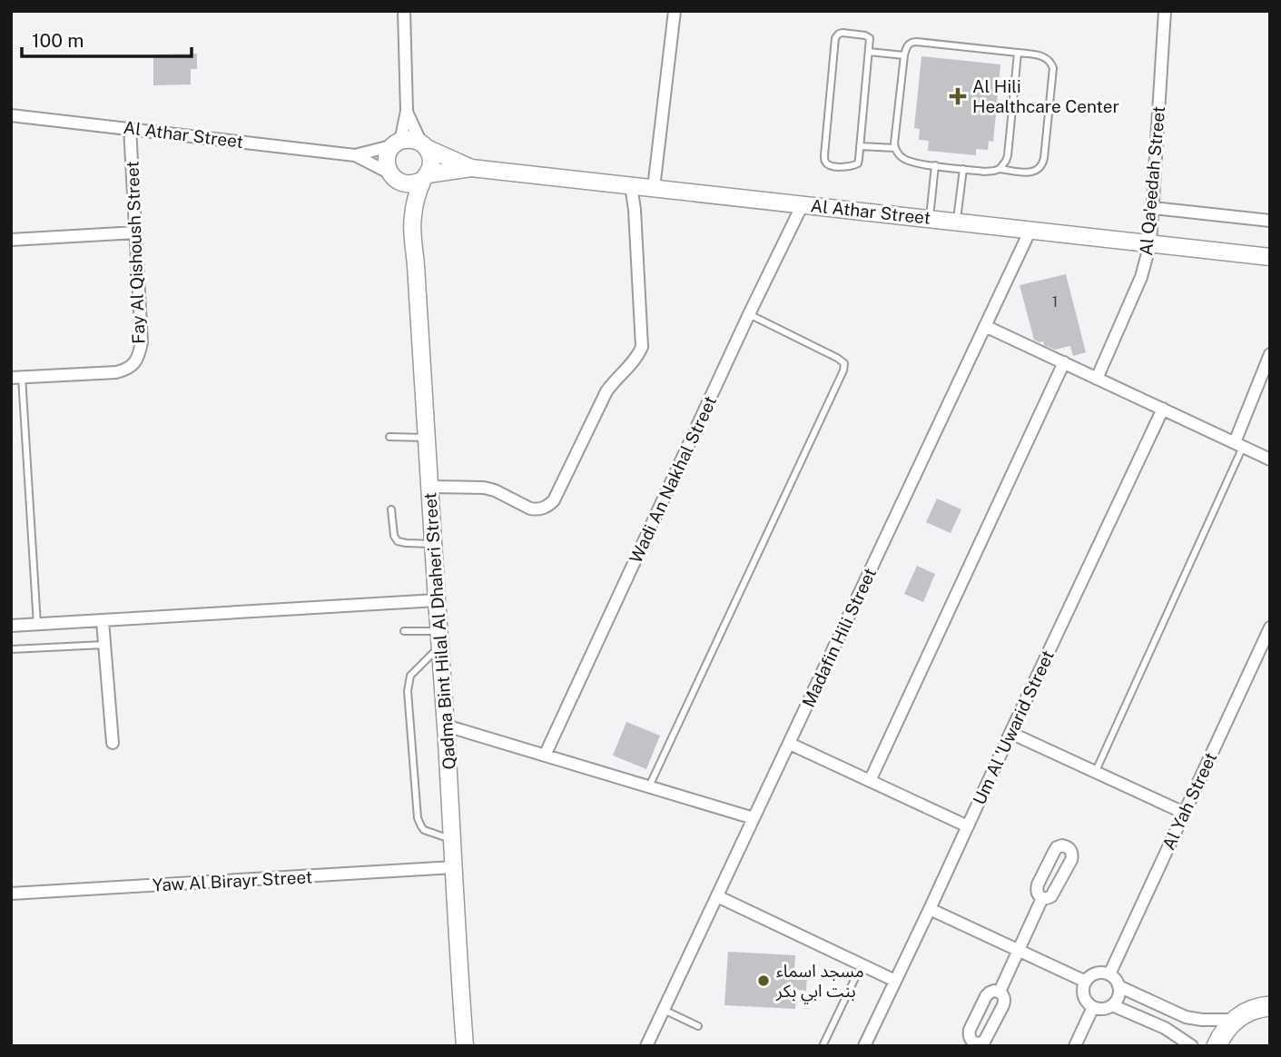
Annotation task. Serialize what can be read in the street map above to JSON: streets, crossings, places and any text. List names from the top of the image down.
{
  "streets": {
    "street": [
      "Al Athar Street",
      "Al Qa'eedah Street",
      "Fay Al Qishoush Street",
      "Wadi An Nakhal Street",
      "Qadma Bint Hilal Al Dhaheri Street",
      "Madafin Hili Street",
      "Um Al 'Uwarid Street",
      "Al Yah Street",
      "Yaw Al Birayr Street"
    ]
  },
  "crossings": [
    ["Al Athar Street", "Al Qa'eedah Street"],
    ["Al Athar Street", "Fay Al Qishoush Street"],
    ["Al Athar Street", "Wadi An Nakhal Street"],
    ["Al Athar Street", "Qadma Bint Hilal Al Dhaheri Street"],
    ["Al Athar Street", "Madafin Hili Street"],
    ["Qadma Bint Hilal Al Dhaheri Street", "Yaw Al Birayr Street"]
  ],
  "places": {
    "health": ["Al Hili Healthcare Center"],
    "other": ["مسجد اسماء بنت ابي بكر"]
  },
  "house_numbers": ["1"],
  "scale_bar": "100 m"
}
